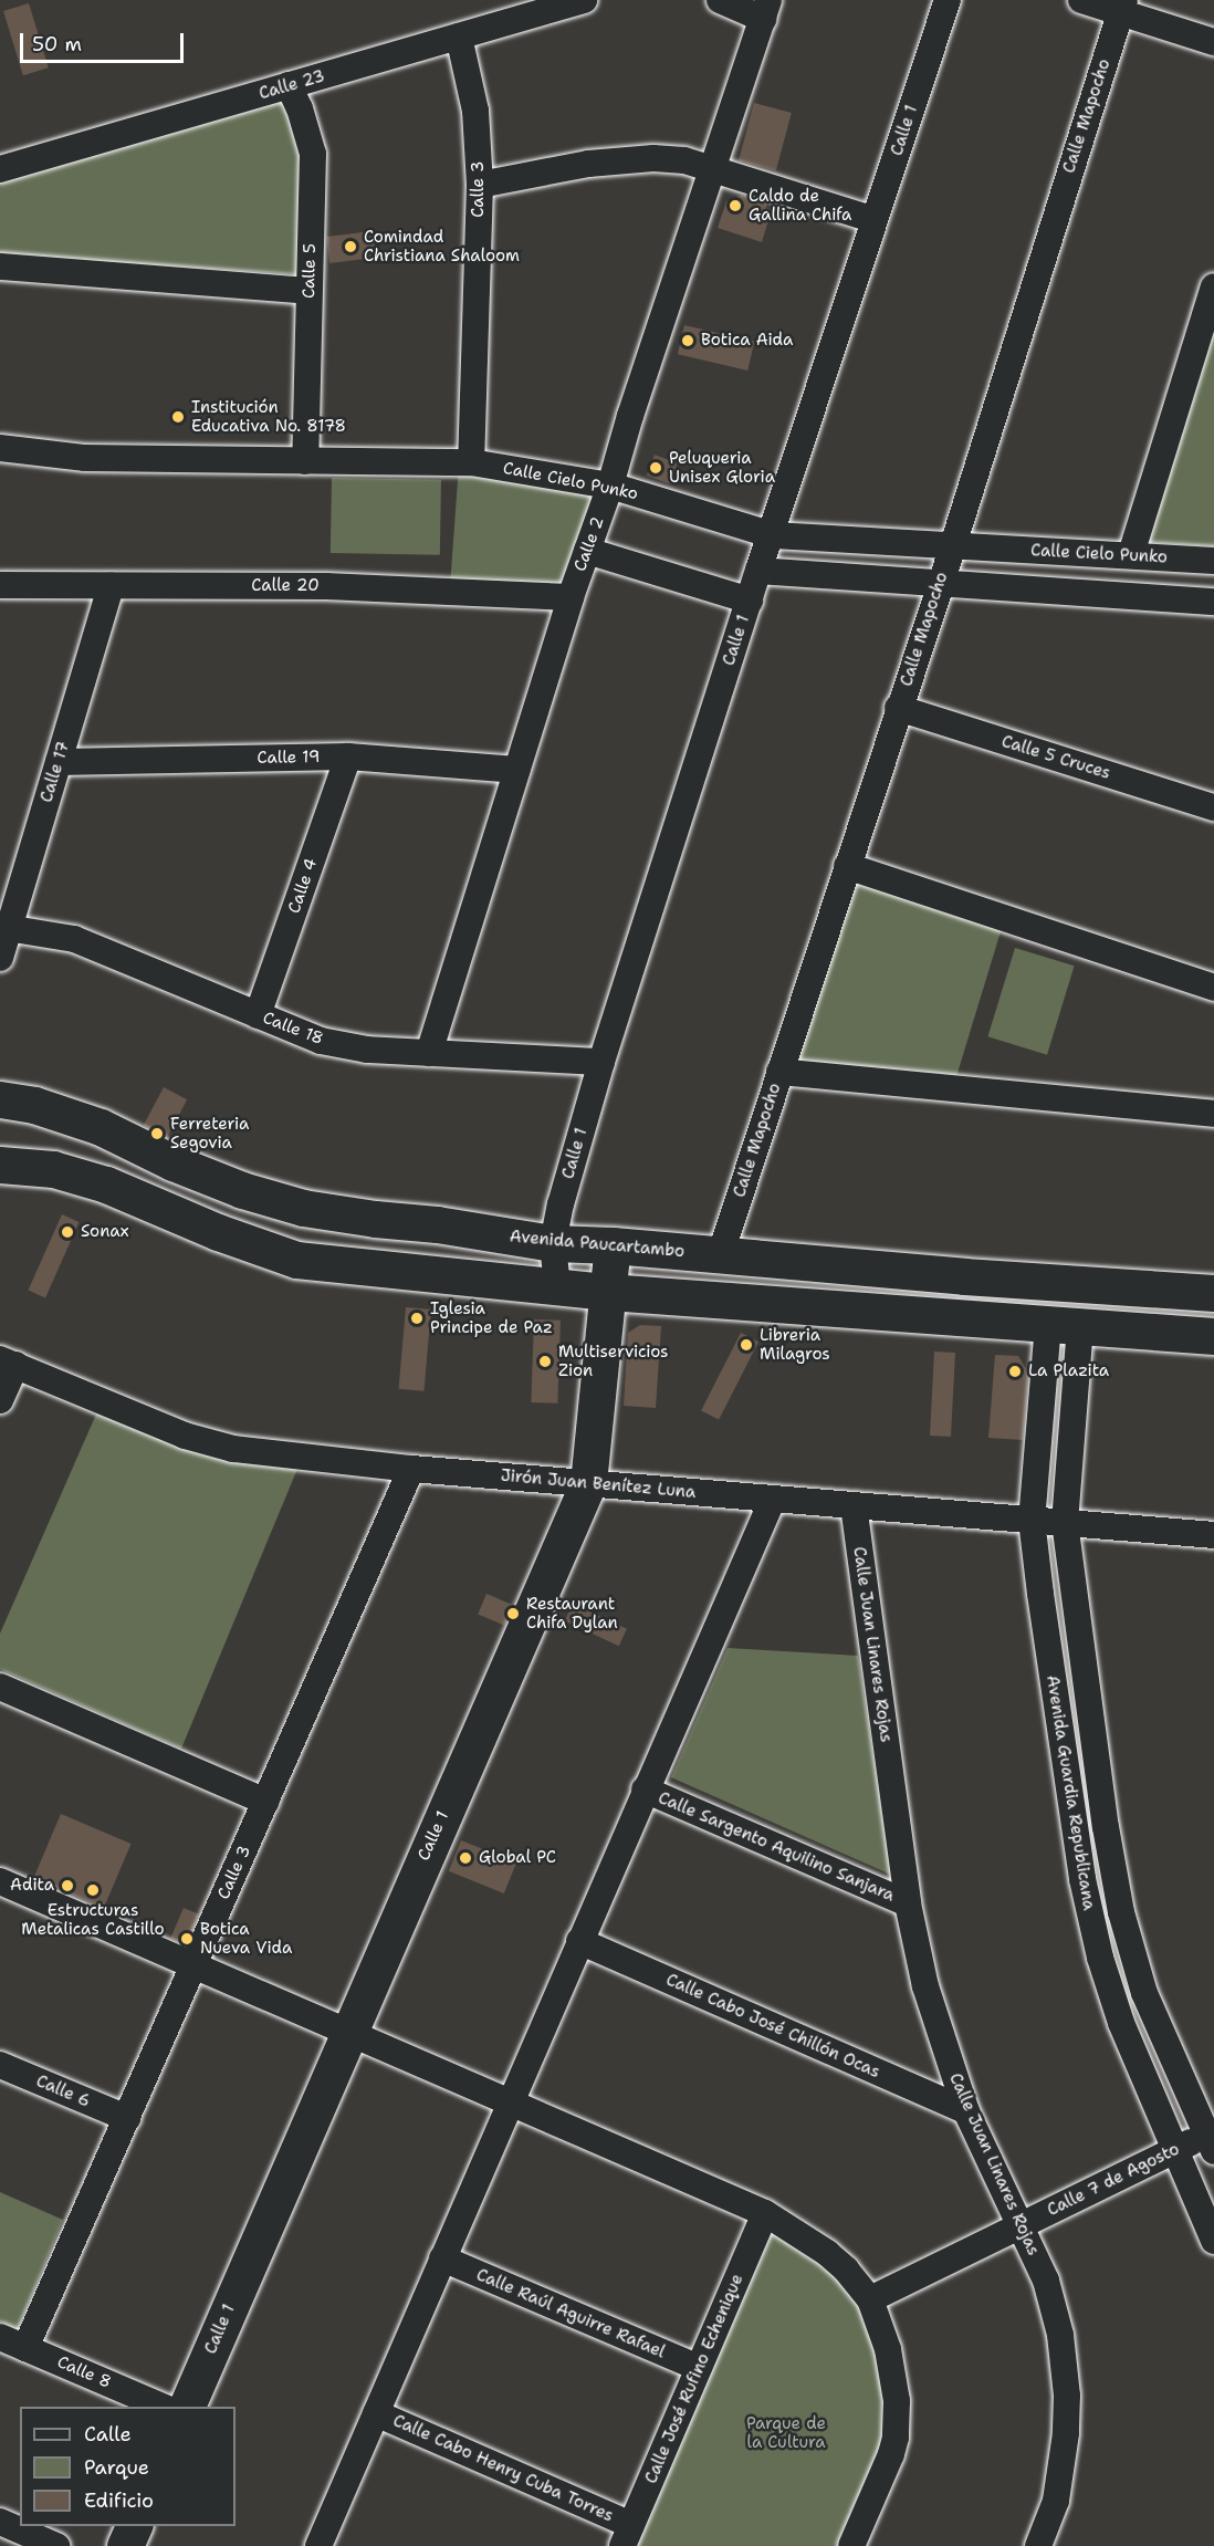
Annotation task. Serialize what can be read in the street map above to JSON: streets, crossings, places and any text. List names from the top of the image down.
{
  "streets": {
    "main road": ["Calle 1", "Avenida Paucartambo"],
    "street": [
      "Calle 23",
      "Calle Mapocho",
      "Calle 3",
      "Calle 5",
      "Calle Cielo Punko",
      "Calle 2",
      "Calle 20",
      "Calle 19",
      "Calle 5 Cruces",
      "Calle 17",
      "Calle 4",
      "Calle 18",
      "Jirón Juan Benítez Luna",
      "Calle Juan Linares Rojas",
      "Avenida Guardia Republicana",
      "Calle Sargento Aquilino Sanjara",
      "Calle Cabo José Chillón Ocas",
      "Calle 6",
      "Calle 7 de Agosto",
      "Calle Raúl Aguirre Rafael",
      "Calle 8",
      "Calle José Rufino Echenique",
      "Calle Cabo Henry Cuba Torres"
    ]
  },
  "crossings": [
    ["Calle 23", "Calle 3"],
    ["Calle 23", "Calle 5"],
    ["Calle Mapocho", "Calle Cielo Punko"],
    ["Calle Mapocho", "Calle 5 Cruces"],
    ["Calle Mapocho", "Avenida Paucartambo"],
    ["Calle 1", "Calle Cielo Punko"],
    ["Calle 1", "Calle 18"],
    ["Calle 1", "Avenida Paucartambo"],
    ["Calle 1", "Jirón Juan Benítez Luna"],
    ["Calle 3", "Calle Cielo Punko"],
    ["Calle 3", "Jirón Juan Benítez Luna"],
    ["Calle 3", "Calle 6"],
    ["Calle 3", "Calle 8"],
    ["Calle 5", "Calle Cielo Punko"],
    ["Calle Cielo Punko", "Calle 2"],
    ["Calle 2", "Calle 20"],
    ["Calle 2", "Calle 19"],
    ["Calle 2", "Calle 18"],
    ["Calle 20", "Calle 17"],
    ["Calle 19", "Calle 17"],
    ["Calle 19", "Calle 4"],
    ["Calle 17", "Calle 18"],
    ["Calle 4", "Calle 18"],
    ["Jirón Juan Benítez Luna", "Calle Juan Linares Rojas"],
    ["Jirón Juan Benítez Luna", "Avenida Guardia Republicana"],
    ["Calle Juan Linares Rojas", "Calle Sargento Aquilino Sanjara"],
    ["Calle Juan Linares Rojas", "Calle Cabo José Chillón Ocas"],
    ["Calle Juan Linares Rojas", "Calle 7 de Agosto"],
    ["Avenida Guardia Republicana", "Calle 7 de Agosto"],
    ["Calle Raúl Aguirre Rafael", "Calle José Rufino Echenique"],
    ["Calle José Rufino Echenique", "Calle Cabo Henry Cuba Torres"]
  ],
  "parks": ["Parque de la Cultura"],
  "places": [
    "Caldo de Gallina Chifa",
    "Comindad Christiana Shaloom",
    "Botica Aida",
    "Institución Educativa No. 8178",
    "Peluqueria Unisex Gloria",
    "Ferreteria Segovia",
    "Sonax",
    "Iglesia Principe de Paz",
    "Libreria Milagros",
    "Multiservicios Zion",
    "La Plazita",
    "Restaurant Chifa Dylan",
    "Global PC",
    "Adita",
    "Estructuras Metalicas Castillo",
    "Botica Nueva Vida"
  ],
  "legend": ["Calle", "Parque", "Edificio"],
  "scale_bar": "50 m"
}
